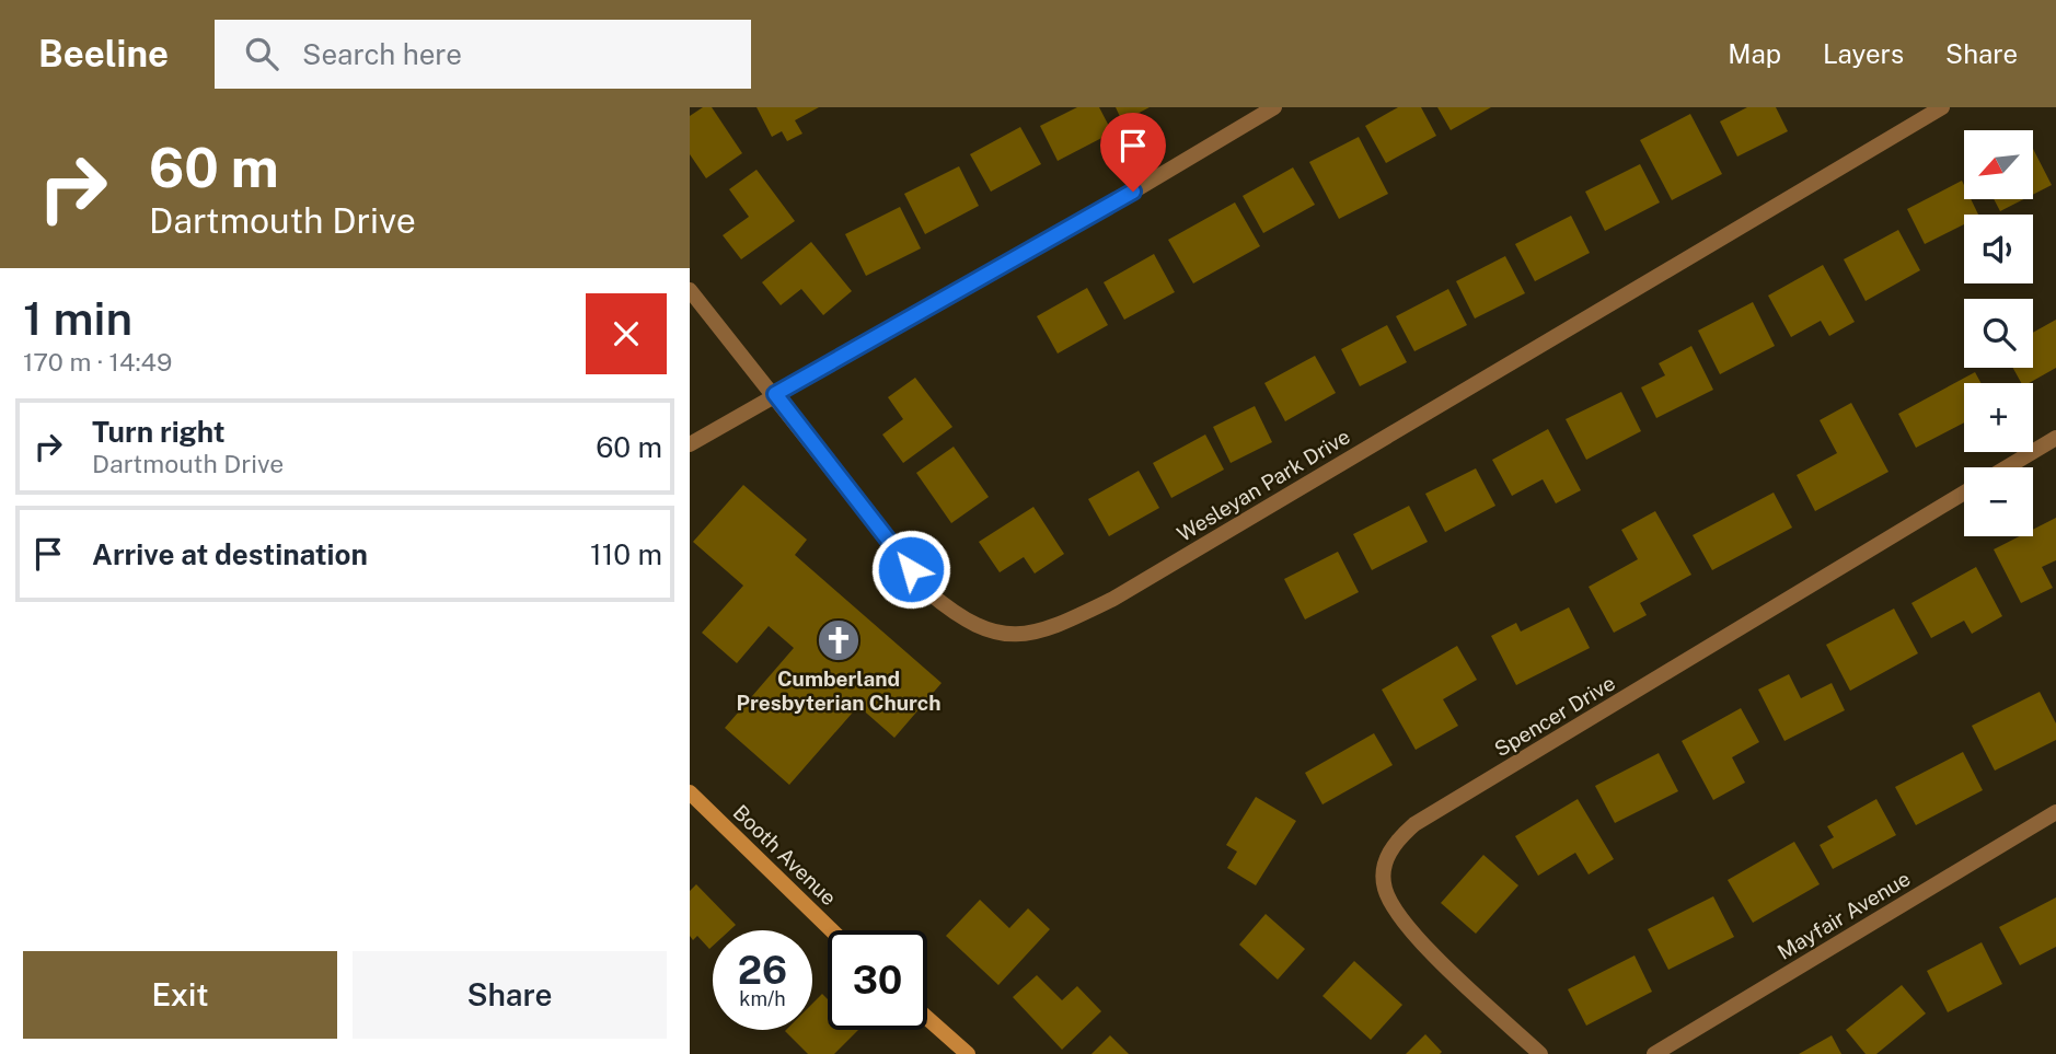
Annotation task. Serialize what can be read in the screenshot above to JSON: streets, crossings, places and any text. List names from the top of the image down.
{
  "streets": {
    "street": [
      "Wesleyan Park Drive",
      "Spencer Drive",
      "Booth Avenue",
      "Mayfair Avenue"
    ]
  },
  "places": {
    "church": ["Cumberland Presbyterian Church"]
  },
  "north": "bottom left",
  "page": {
    "header": "Beeline",
    "search": "Search here",
    "nav": ["Map", "Layers", "Share"],
    "turn": ["60 m", "Dartmouth Drive"],
    "map_buttons": ["+", "−"],
    "heading": ["1 min", "170 m · 14:49"],
    "list": [
      {
        "name": "Turn right",
        "note": "Dartmouth Drive",
        "value": "60 m"
      },
      {
        "name": "Arrive at destination",
        "value": "110 m"
      }
    ],
    "speed": "26 km/h",
    "limit": "30",
    "buttons": ["Exit", "Share"]
  }
}
